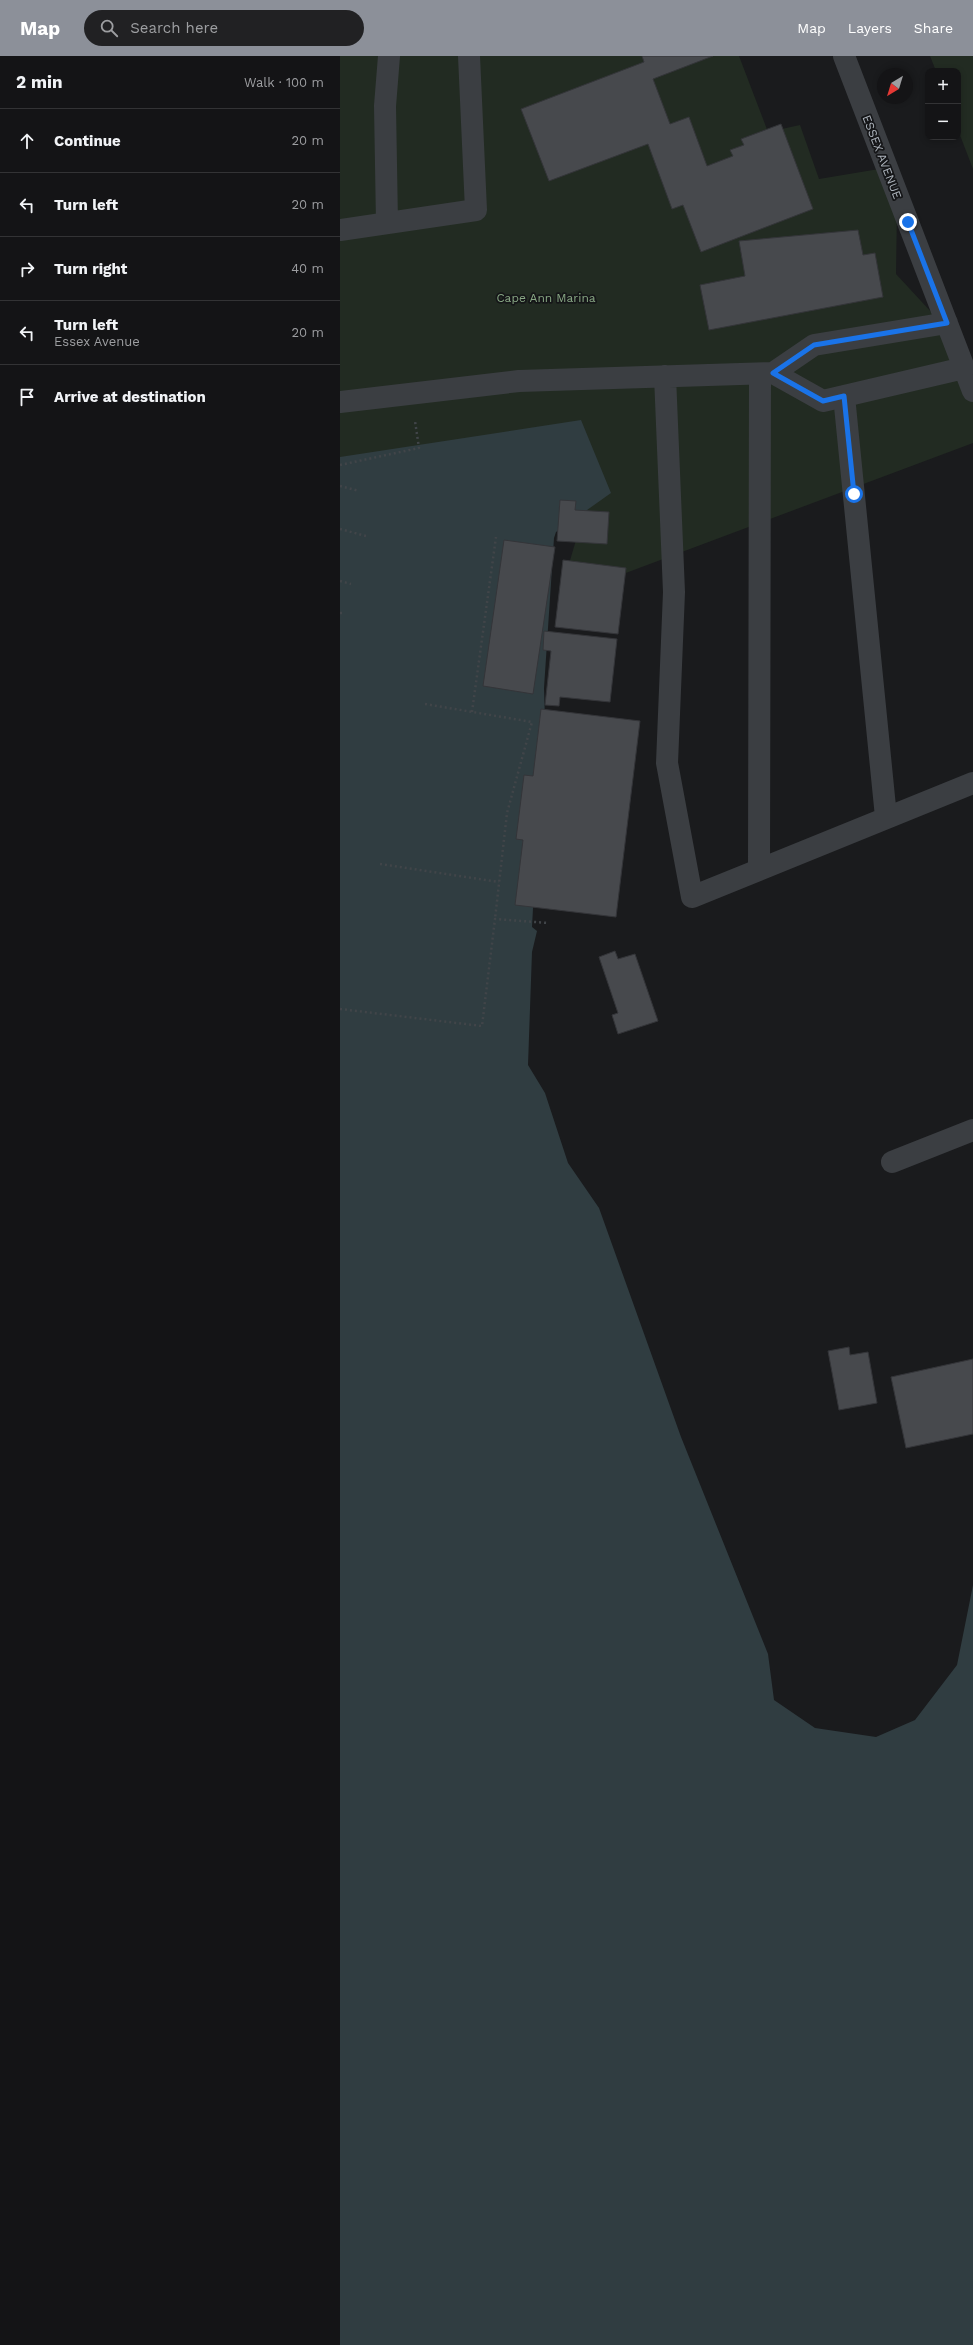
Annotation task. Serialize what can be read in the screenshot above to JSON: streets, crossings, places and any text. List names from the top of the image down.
{
  "streets": {
    "street": ["ESSEX AVENUE"]
  },
  "parks": ["Cape Ann Marina"],
  "north": "bottom left",
  "page": {
    "header": "Map",
    "search": "Search here",
    "nav": ["Map", "Layers", "Share"],
    "heading": ["2 min", "Walk · 100 m"],
    "map_buttons": ["+", "−"],
    "list": [
      ["Continue", "20 m"],
      ["Turn left", "20 m"],
      ["Turn right", "40 m"],
      ["Turn left", "Essex Avenue", "20 m"],
      "Arrive at destination"
    ]
  }
}
